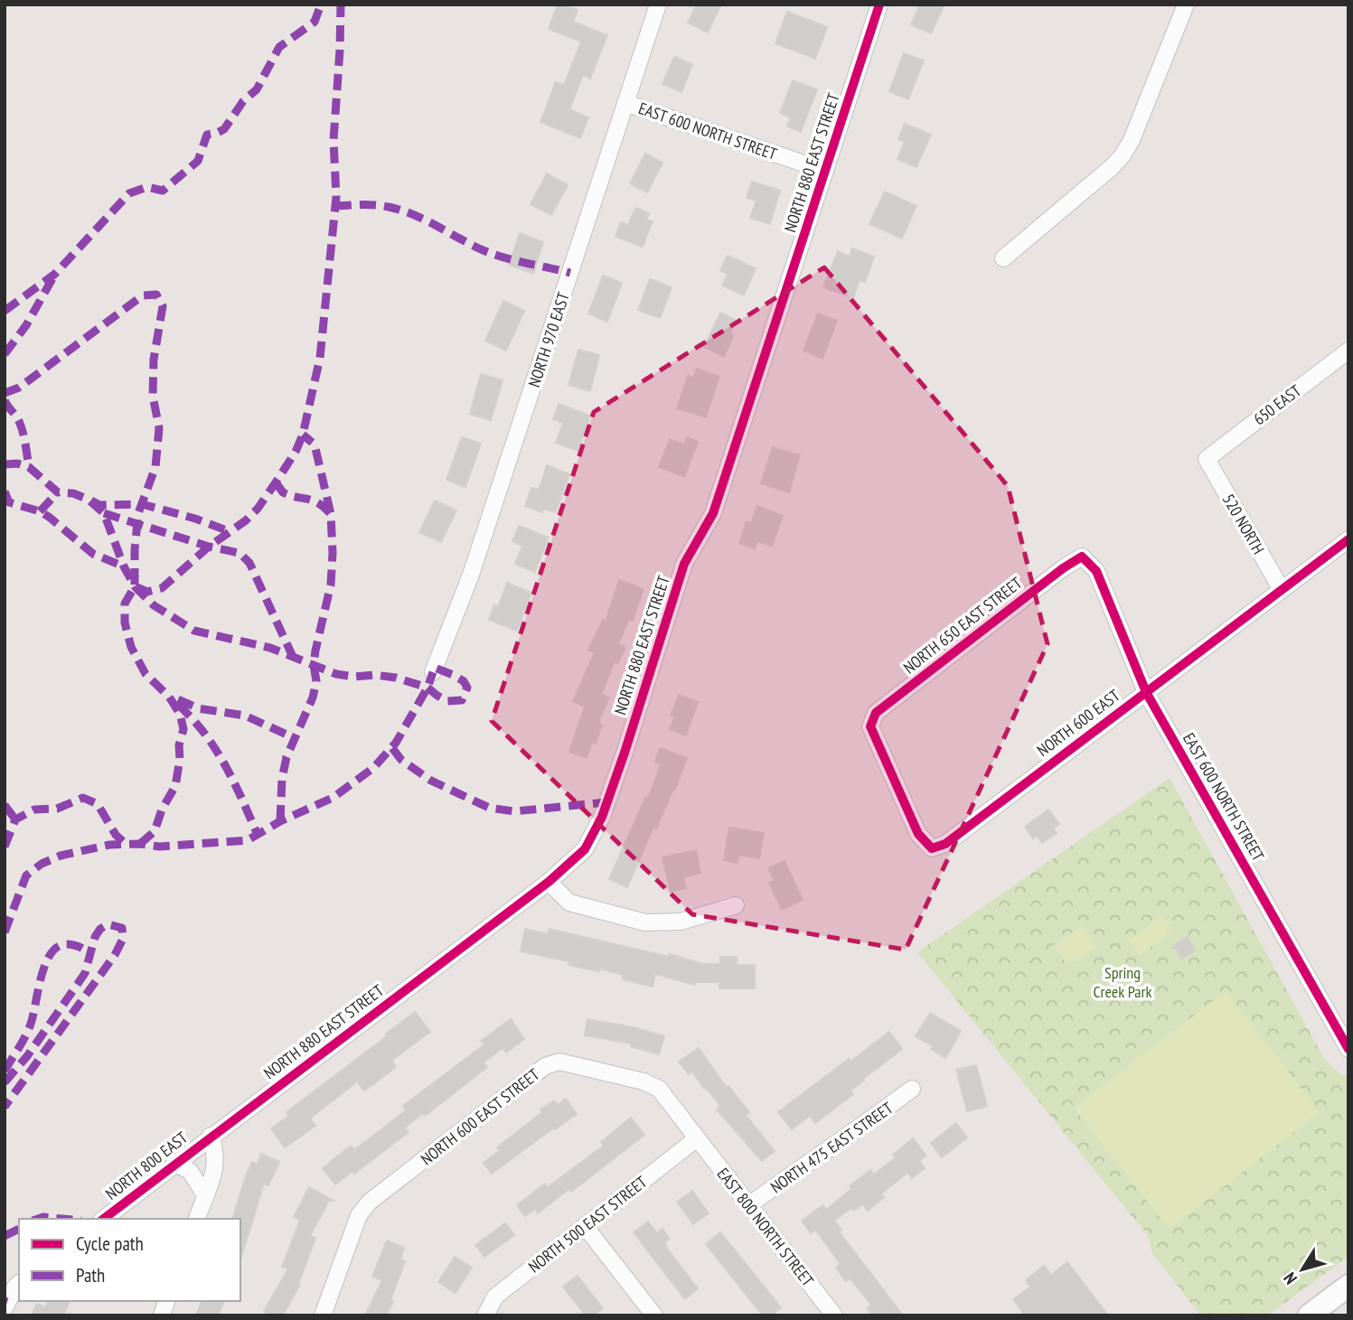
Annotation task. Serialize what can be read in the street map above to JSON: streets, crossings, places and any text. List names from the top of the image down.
{
  "streets": {
    "street": [
      "EAST 600 NORTH STREET",
      "NORTH 880 EAST STREET",
      "NORTH 970 EAST",
      "650 EAST",
      "520 NORTH",
      "NORTH 650 EAST STREET",
      "NORTH 600 EAST",
      "NORTH 600 EAST STREET",
      "NORTH 475 EAST STREET",
      "NORTH 800 EAST",
      "NORTH 500 EAST STREET",
      "EAST 800 NORTH STREET"
    ]
  },
  "crossings": [
    ["EAST 600 NORTH STREET", "NORTH 880 EAST STREET"],
    ["EAST 600 NORTH STREET", "NORTH 970 EAST"],
    ["EAST 600 NORTH STREET", "NORTH 650 EAST STREET"],
    ["EAST 600 NORTH STREET", "NORTH 600 EAST"],
    ["NORTH 880 EAST STREET", "NORTH 800 EAST"],
    ["650 EAST", "520 NORTH"],
    ["520 NORTH", "NORTH 600 EAST"],
    ["NORTH 650 EAST STREET", "NORTH 600 EAST"],
    ["NORTH 600 EAST STREET", "NORTH 500 EAST STREET"],
    ["NORTH 600 EAST STREET", "EAST 800 NORTH STREET"],
    ["NORTH 475 EAST STREET", "EAST 800 NORTH STREET"],
    ["NORTH 500 EAST STREET", "EAST 800 NORTH STREET"]
  ],
  "parks": ["Spring Creek Park"],
  "legend": ["Cycle path", "Path"],
  "north": "bottom left"
}
